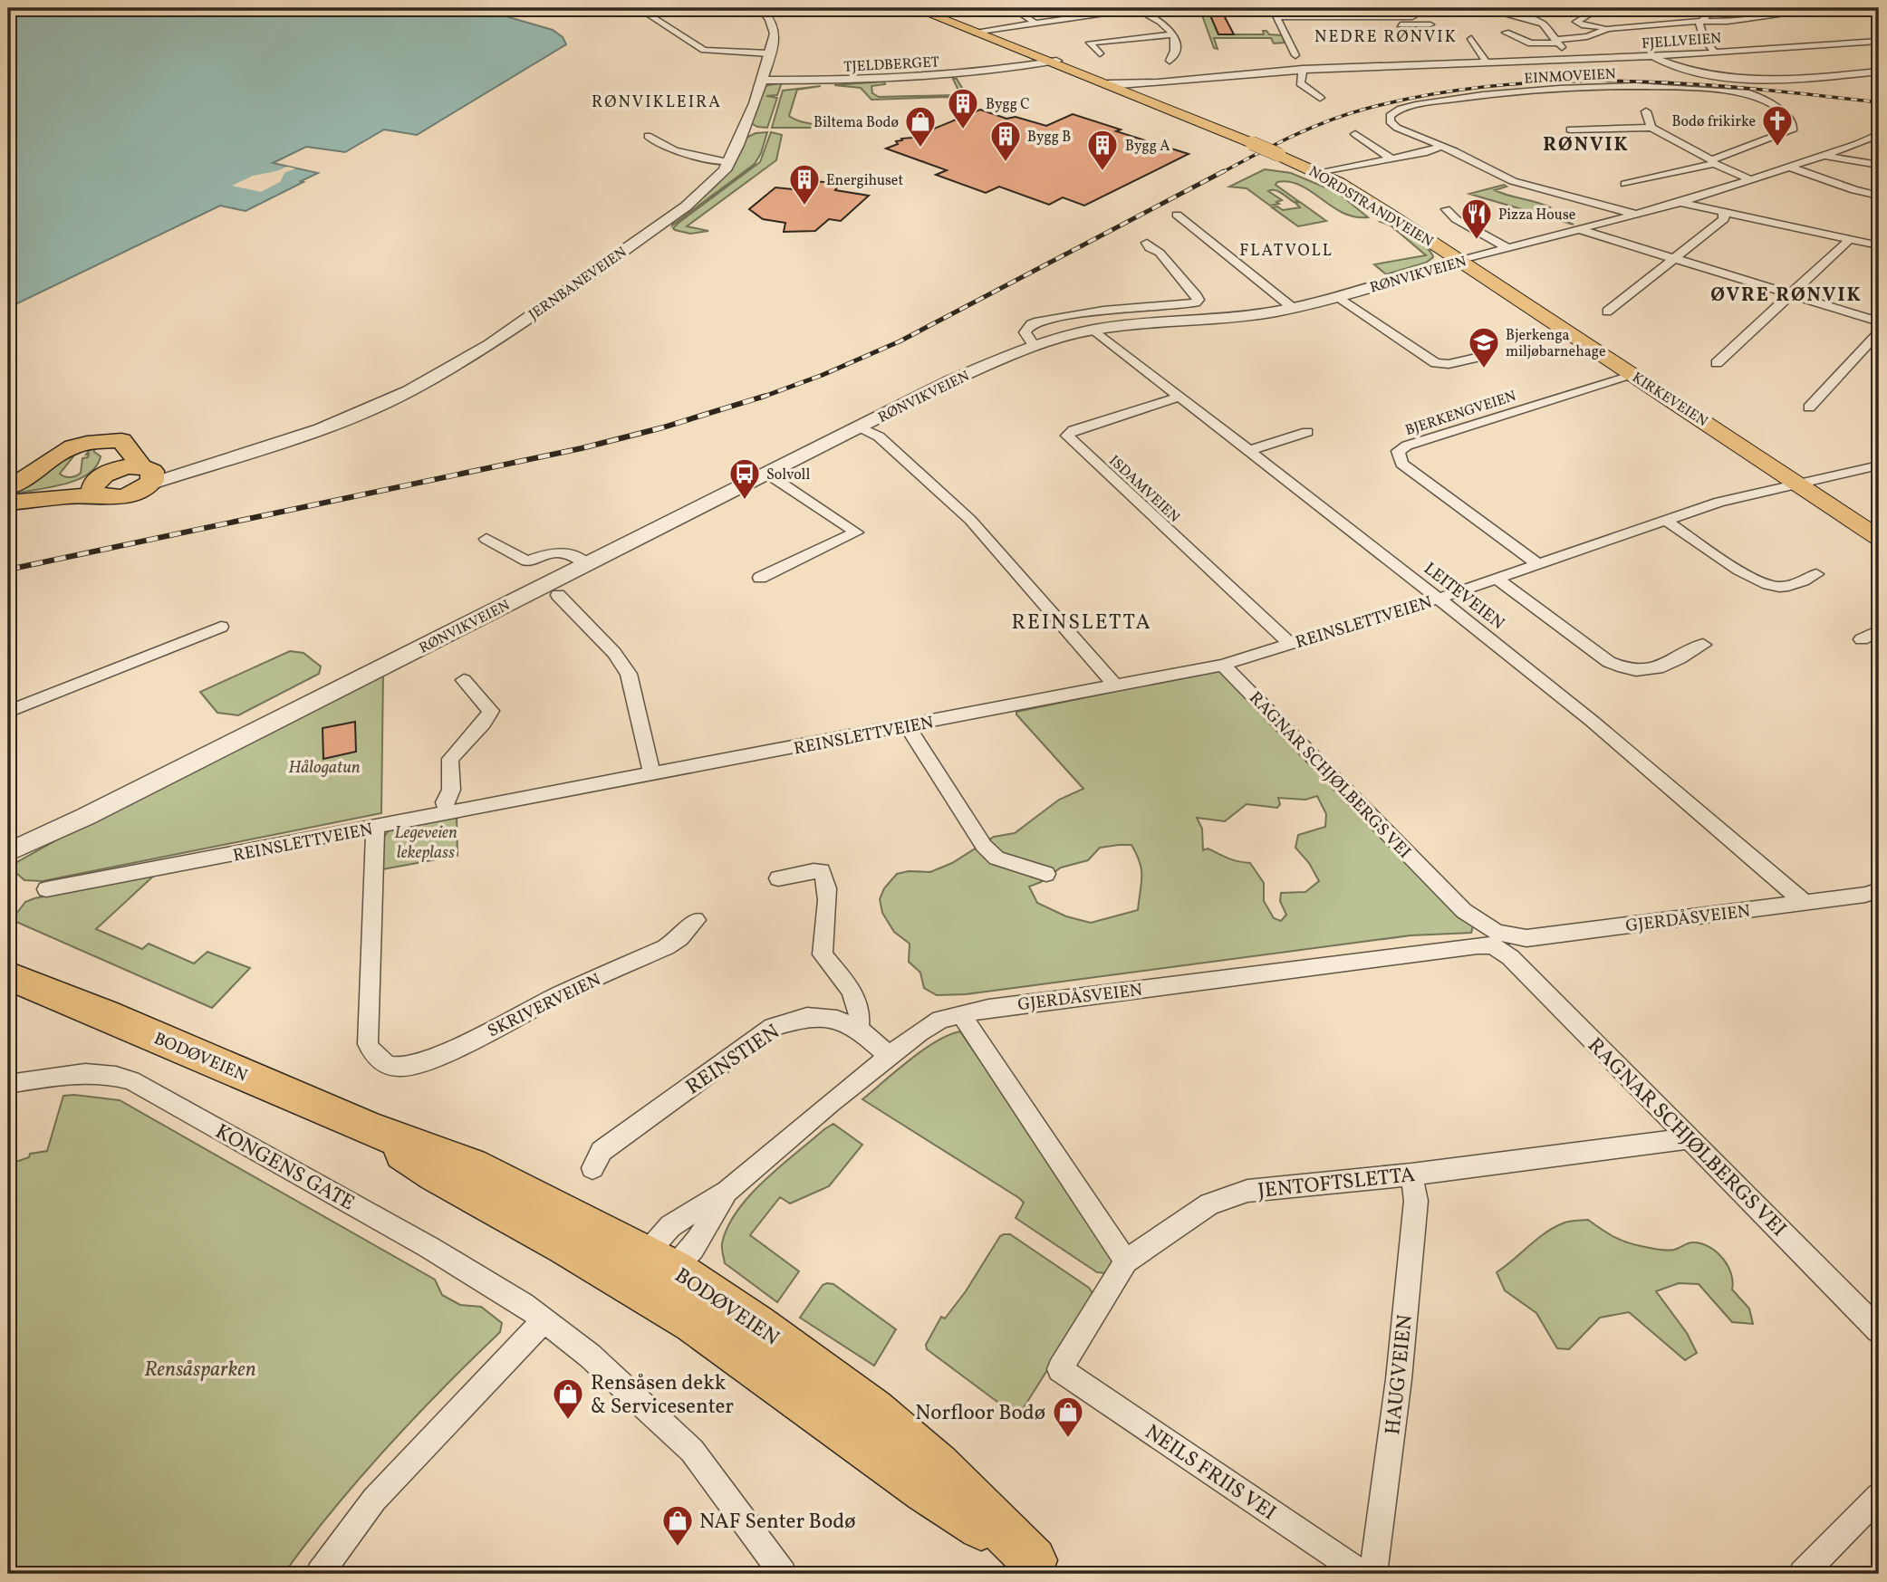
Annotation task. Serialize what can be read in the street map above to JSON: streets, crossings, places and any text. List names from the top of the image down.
{
  "streets": {
    "highway": ["JERNBANEVEIEN", "BODØVEIEN"],
    "main road": ["NORDSTRANDVEIEN", "KIRKEVEIEN"],
    "street": [
      "FJELLVEIEN",
      "TJELDBERGET",
      "EINMOVEIEN",
      "RØNVIKVEIEN",
      "BJERKENGVEIEN",
      "ISDAMVEIEN",
      "LEITEVEIEN",
      "REINSLETTVEIEN",
      "RAGNAR SCHJØLBERGS VEI",
      "GJERDÅSVEIEN",
      "SKRIVERVEIEN",
      "REINSTIEN",
      "KONGENS GATE",
      "JENTOFTSLETTA",
      "HAUGVEIEN",
      "NEILS FRIIS VEI"
    ]
  },
  "crossings": [
    ["FJELLVEIEN", "NORDSTRANDVEIEN"],
    ["TJELDBERGET", "JERNBANEVEIEN"],
    ["NORDSTRANDVEIEN", "RØNVIKVEIEN"],
    ["NORDSTRANDVEIEN", "KIRKEVEIEN"],
    ["RØNVIKVEIEN", "KIRKEVEIEN"],
    ["RØNVIKVEIEN", "LEITEVEIEN"],
    ["KIRKEVEIEN", "BJERKENGVEIEN"],
    ["KIRKEVEIEN", "REINSLETTVEIEN"],
    ["BJERKENGVEIEN", "REINSLETTVEIEN"],
    ["ISDAMVEIEN", "LEITEVEIEN"],
    ["ISDAMVEIEN", "REINSLETTVEIEN"],
    ["LEITEVEIEN", "REINSLETTVEIEN"],
    ["LEITEVEIEN", "GJERDÅSVEIEN"],
    ["REINSLETTVEIEN", "RAGNAR SCHJØLBERGS VEI"],
    ["REINSLETTVEIEN", "SKRIVERVEIEN"],
    ["RAGNAR SCHJØLBERGS VEI", "GJERDÅSVEIEN"],
    ["RAGNAR SCHJØLBERGS VEI", "JENTOFTSLETTA"],
    ["GJERDÅSVEIEN", "BODØVEIEN"],
    ["GJERDÅSVEIEN", "REINSTIEN"],
    ["JENTOFTSLETTA", "HAUGVEIEN"],
    ["JENTOFTSLETTA", "NEILS FRIIS VEI"]
  ],
  "districts": [
    "NEDRE RØNVIK",
    "RØNVIKLEIRA",
    "RØNVIK",
    "FLATVOLL",
    "ØVRE RØNVIK",
    "REINSLETTA"
  ],
  "parks": ["Hålogatun", "Legeveien lekeplass", "Rensåsparken"],
  "places": {
    "building": [
      "Bygg C",
      "Bygg B",
      "Bygg A",
      "Energihuset"
    ],
    "church": ["Bodø frikirke"],
    "shop": [
      "Biltema Bodø",
      "Rensåsen dekk & Servicesenter",
      "Norfloor Bodø",
      "NAF Senter Bodø"
    ],
    "restaurant": ["Pizza House"],
    "school or university": ["Bjerkenga miljøbarnehage"],
    "bus stop": ["Solvoll"]
  }
}
